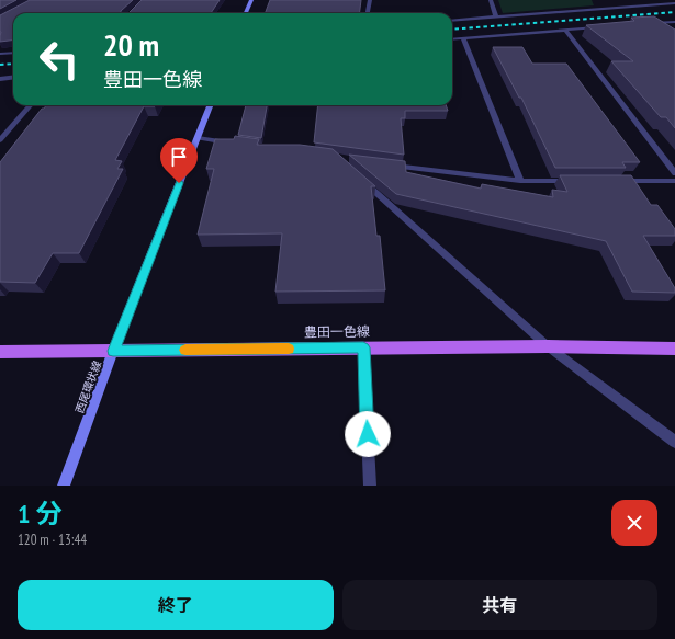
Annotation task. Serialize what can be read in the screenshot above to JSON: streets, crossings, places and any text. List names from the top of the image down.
{
  "streets": {
    "main road": ["豊田一色線", "西尾環状線"]
  },
  "crossings": [
    ["豊田一色線", "西尾環状線"]
  ],
  "page": {
    "turn": ["20 m", "豊田一色線"],
    "heading": ["1 分", "120 m · 13:44"],
    "buttons": ["終了", "共有"]
  }
}
